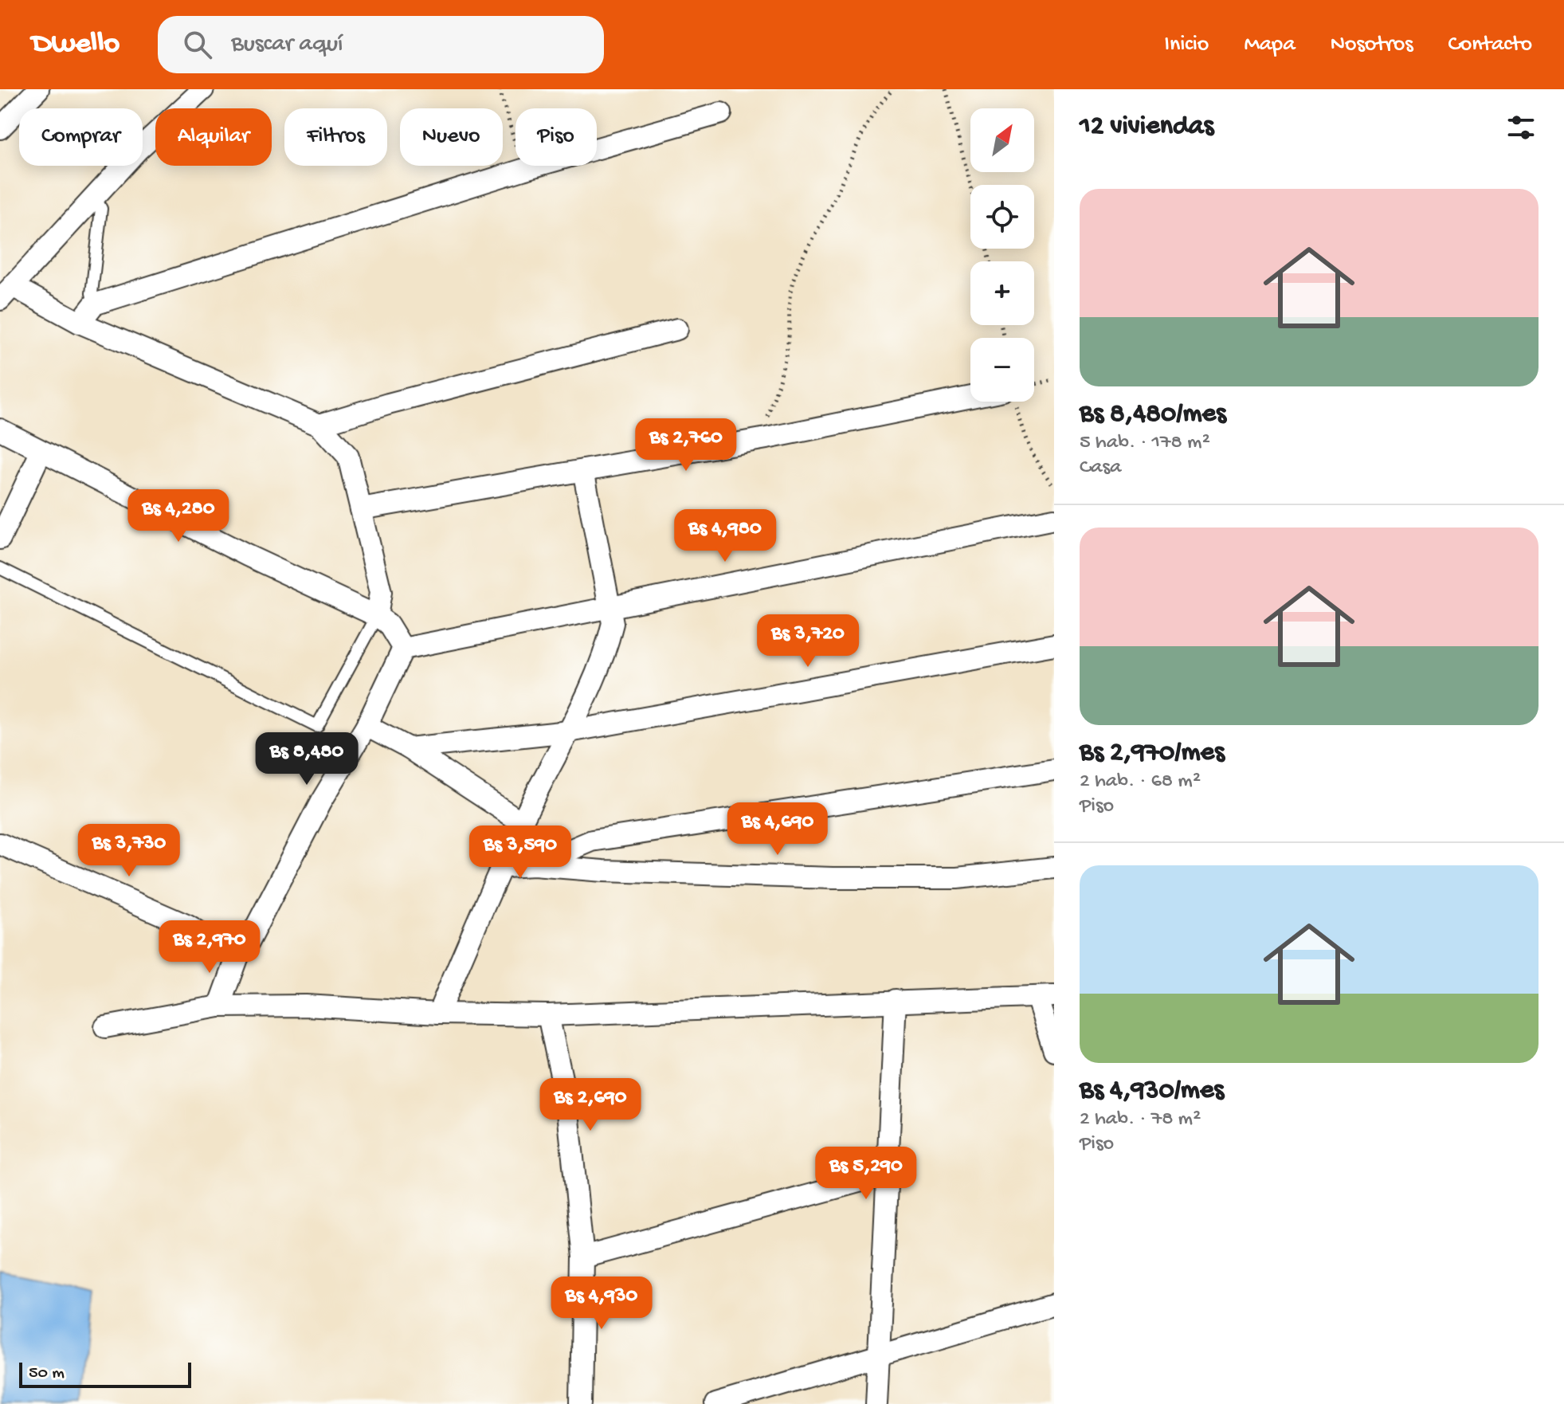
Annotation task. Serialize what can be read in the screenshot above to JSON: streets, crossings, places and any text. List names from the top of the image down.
{
  "scale_bar": "50 m",
  "north": "top right",
  "page": {
    "header": "Dwello",
    "search": "Buscar aquí",
    "nav": [
      "Inicio",
      "Mapa",
      "Nosotros",
      "Contacto"
    ],
    "heading": "12 viviendas",
    "map_buttons": ["+", "−"],
    "chip": [
      "Comprar",
      "Alquilar",
      "Filtros",
      "Nuevo",
      "Piso"
    ],
    "list": [
      {
        "name": "Bs 8,480/mes",
        "note": "5 hab. · 178 m² · Casa"
      },
      {
        "name": "Bs 2,970/mes",
        "note": "2 hab. · 68 m² · Piso"
      },
      {
        "name": "Bs 4,930/mes",
        "note": "2 hab. · 78 m² · Piso"
      }
    ],
    "price": [
      "Bs 2,760",
      "Bs 4,280",
      "Bs 4,980",
      "Bs 3,720",
      "Bs 8,480",
      "Bs 4,690",
      "Bs 3,730",
      "Bs 3,590",
      "Bs 2,970",
      "Bs 2,690",
      "Bs 5,290",
      "Bs 4,930"
    ],
    "scale": "50 m"
  }
}
